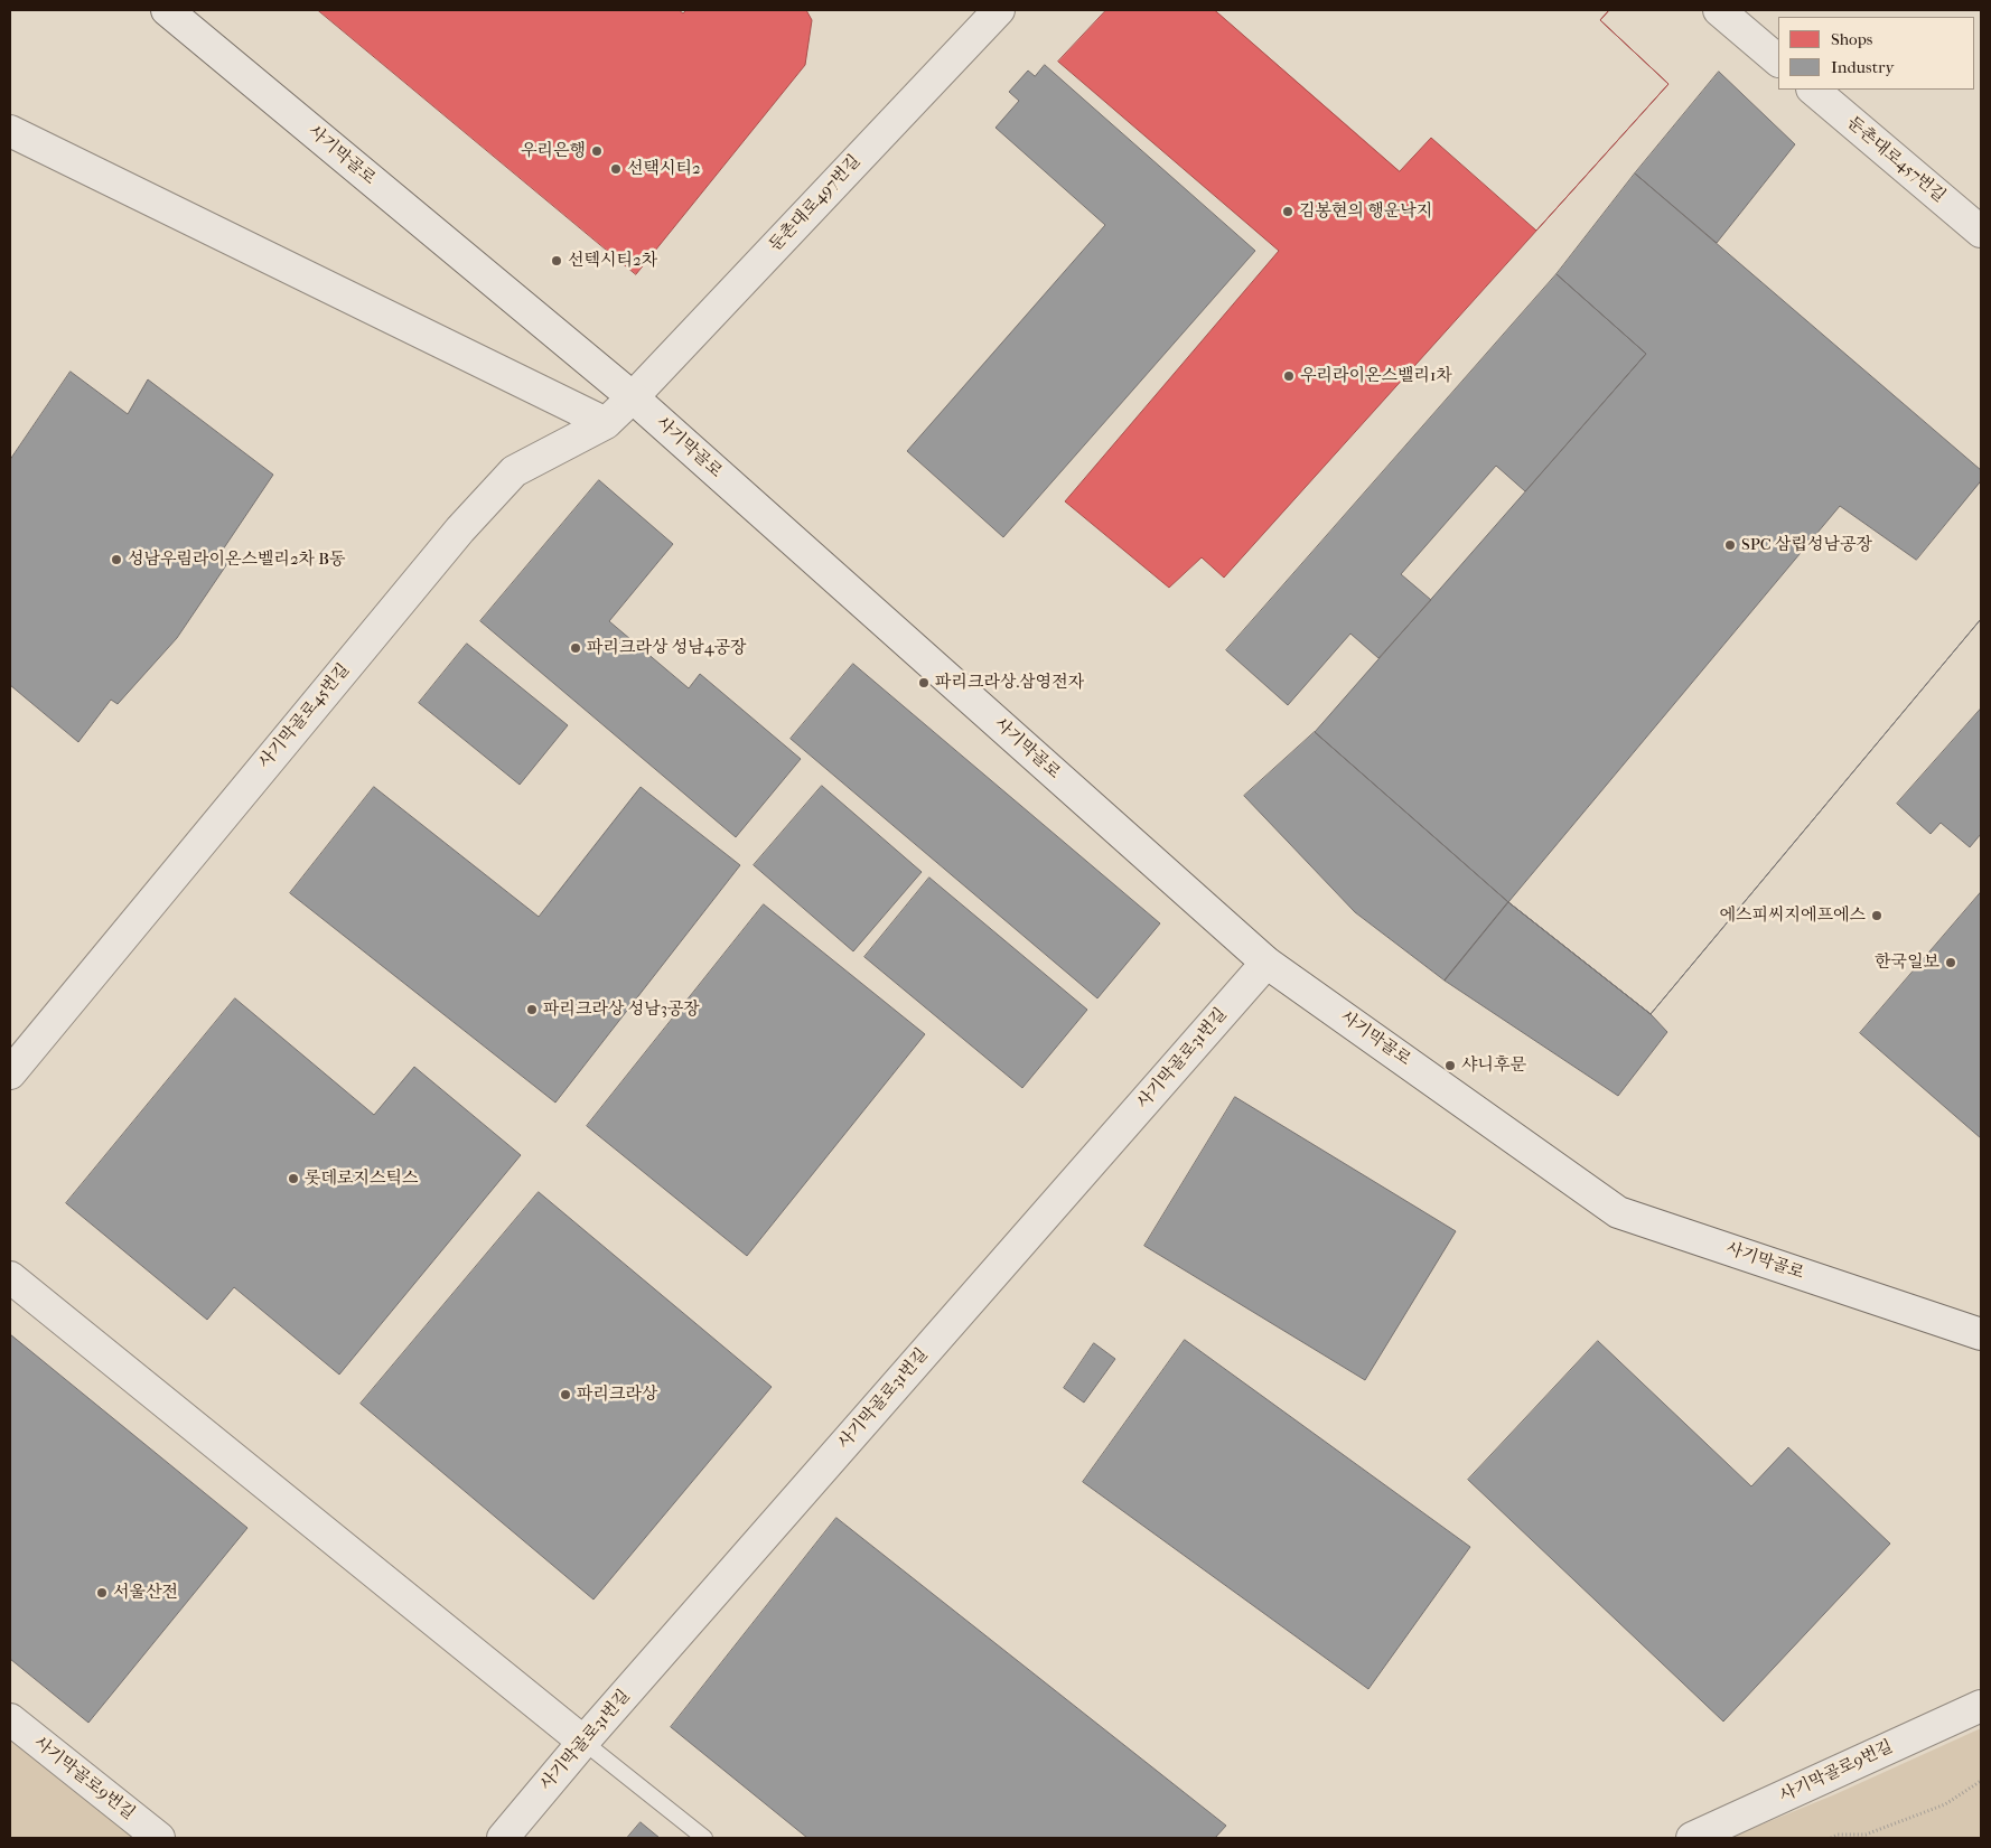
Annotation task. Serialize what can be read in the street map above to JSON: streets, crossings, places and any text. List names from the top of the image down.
{
  "streets": {
    "street": [
      "사기막골로",
      "둔촌대로457번길",
      "둔촌대로497번길",
      "사기막골로45번길",
      "사기막골로31번길",
      "사기막골로9번길"
    ]
  },
  "crossings": [
    ["사기막골로", "둔촌대로497번길"],
    ["사기막골로", "사기막골로45번길"],
    ["사기막골로", "사기막골로31번길"],
    ["둔촌대로497번길", "사기막골로45번길"]
  ],
  "places": [
    "우리은행",
    "선택시티2",
    "김봉현의 행운낙지",
    "선텍시티2차",
    "우리라이온스밸리1차",
    "SPC 삼립성남공장",
    "성남우림라이온스벨리2차 B동",
    "파리크라상 성남4공장",
    "파리크라상.삼영전자",
    "에스피씨지에프에스",
    "한국일보",
    "파리크라상 성남3공장",
    "샤니후문",
    "롯데로지스틱스",
    "파리크라상",
    "서울산전"
  ],
  "legend": ["Shops", "Industry"]
}
